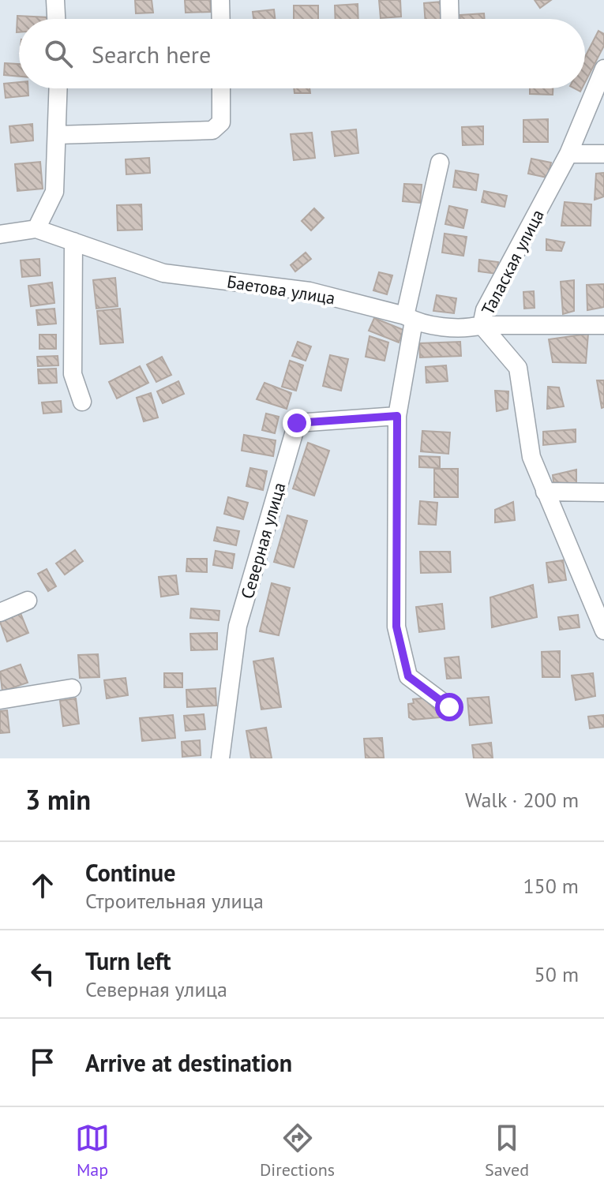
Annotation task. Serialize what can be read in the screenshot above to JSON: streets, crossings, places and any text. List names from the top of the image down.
{
  "streets": {
    "street": ["Талаская улица", "Баетова улица", "Северная улица"]
  },
  "crossings": [
    ["Талаская улица", "Баетова улица"]
  ],
  "page": {
    "search": "Search here",
    "heading": ["3 min", "Walk · 200 m"],
    "list": [
      ["Continue", "Строительная улица", "150 m"],
      ["Turn left", "Северная улица", "50 m"],
      "Arrive at destination"
    ],
    "nav": ["Map", "Directions", "Saved"]
  }
}
